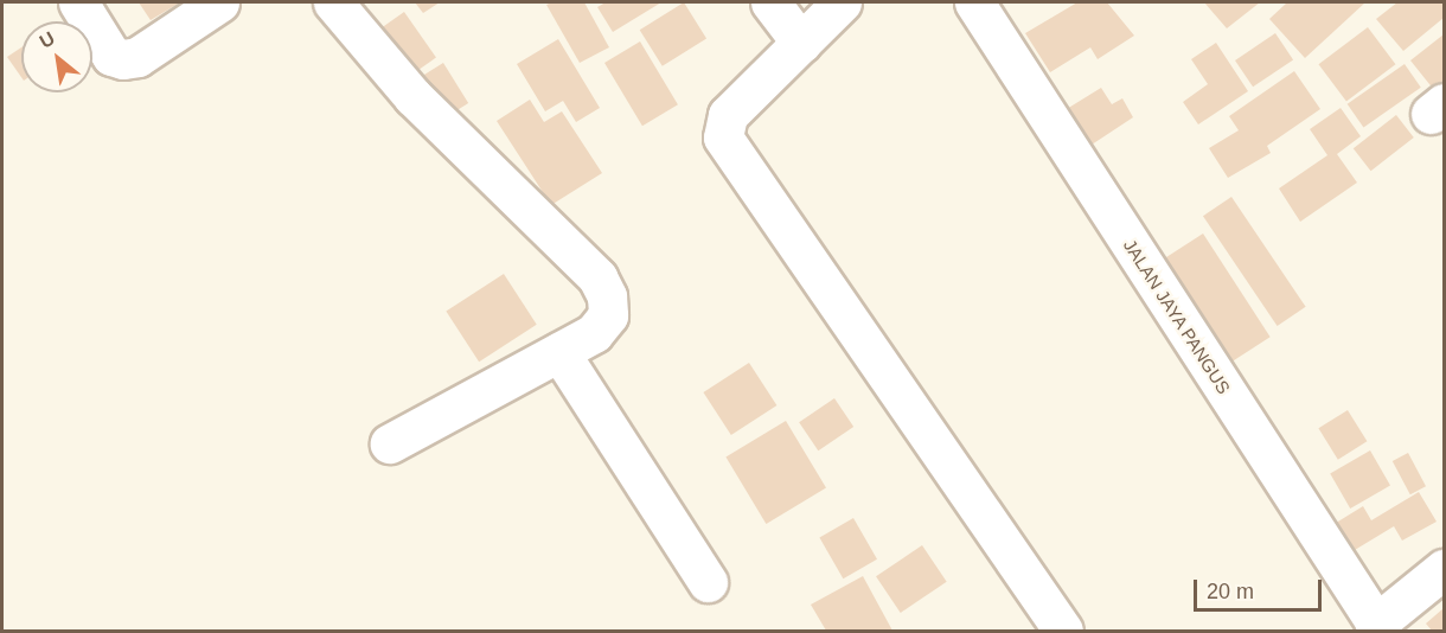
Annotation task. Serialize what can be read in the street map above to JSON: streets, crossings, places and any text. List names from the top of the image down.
{
  "streets": {
    "street": ["JALAN JAYA PANGUS"]
  },
  "scale_bar": "20 m",
  "north": "top left"
}
